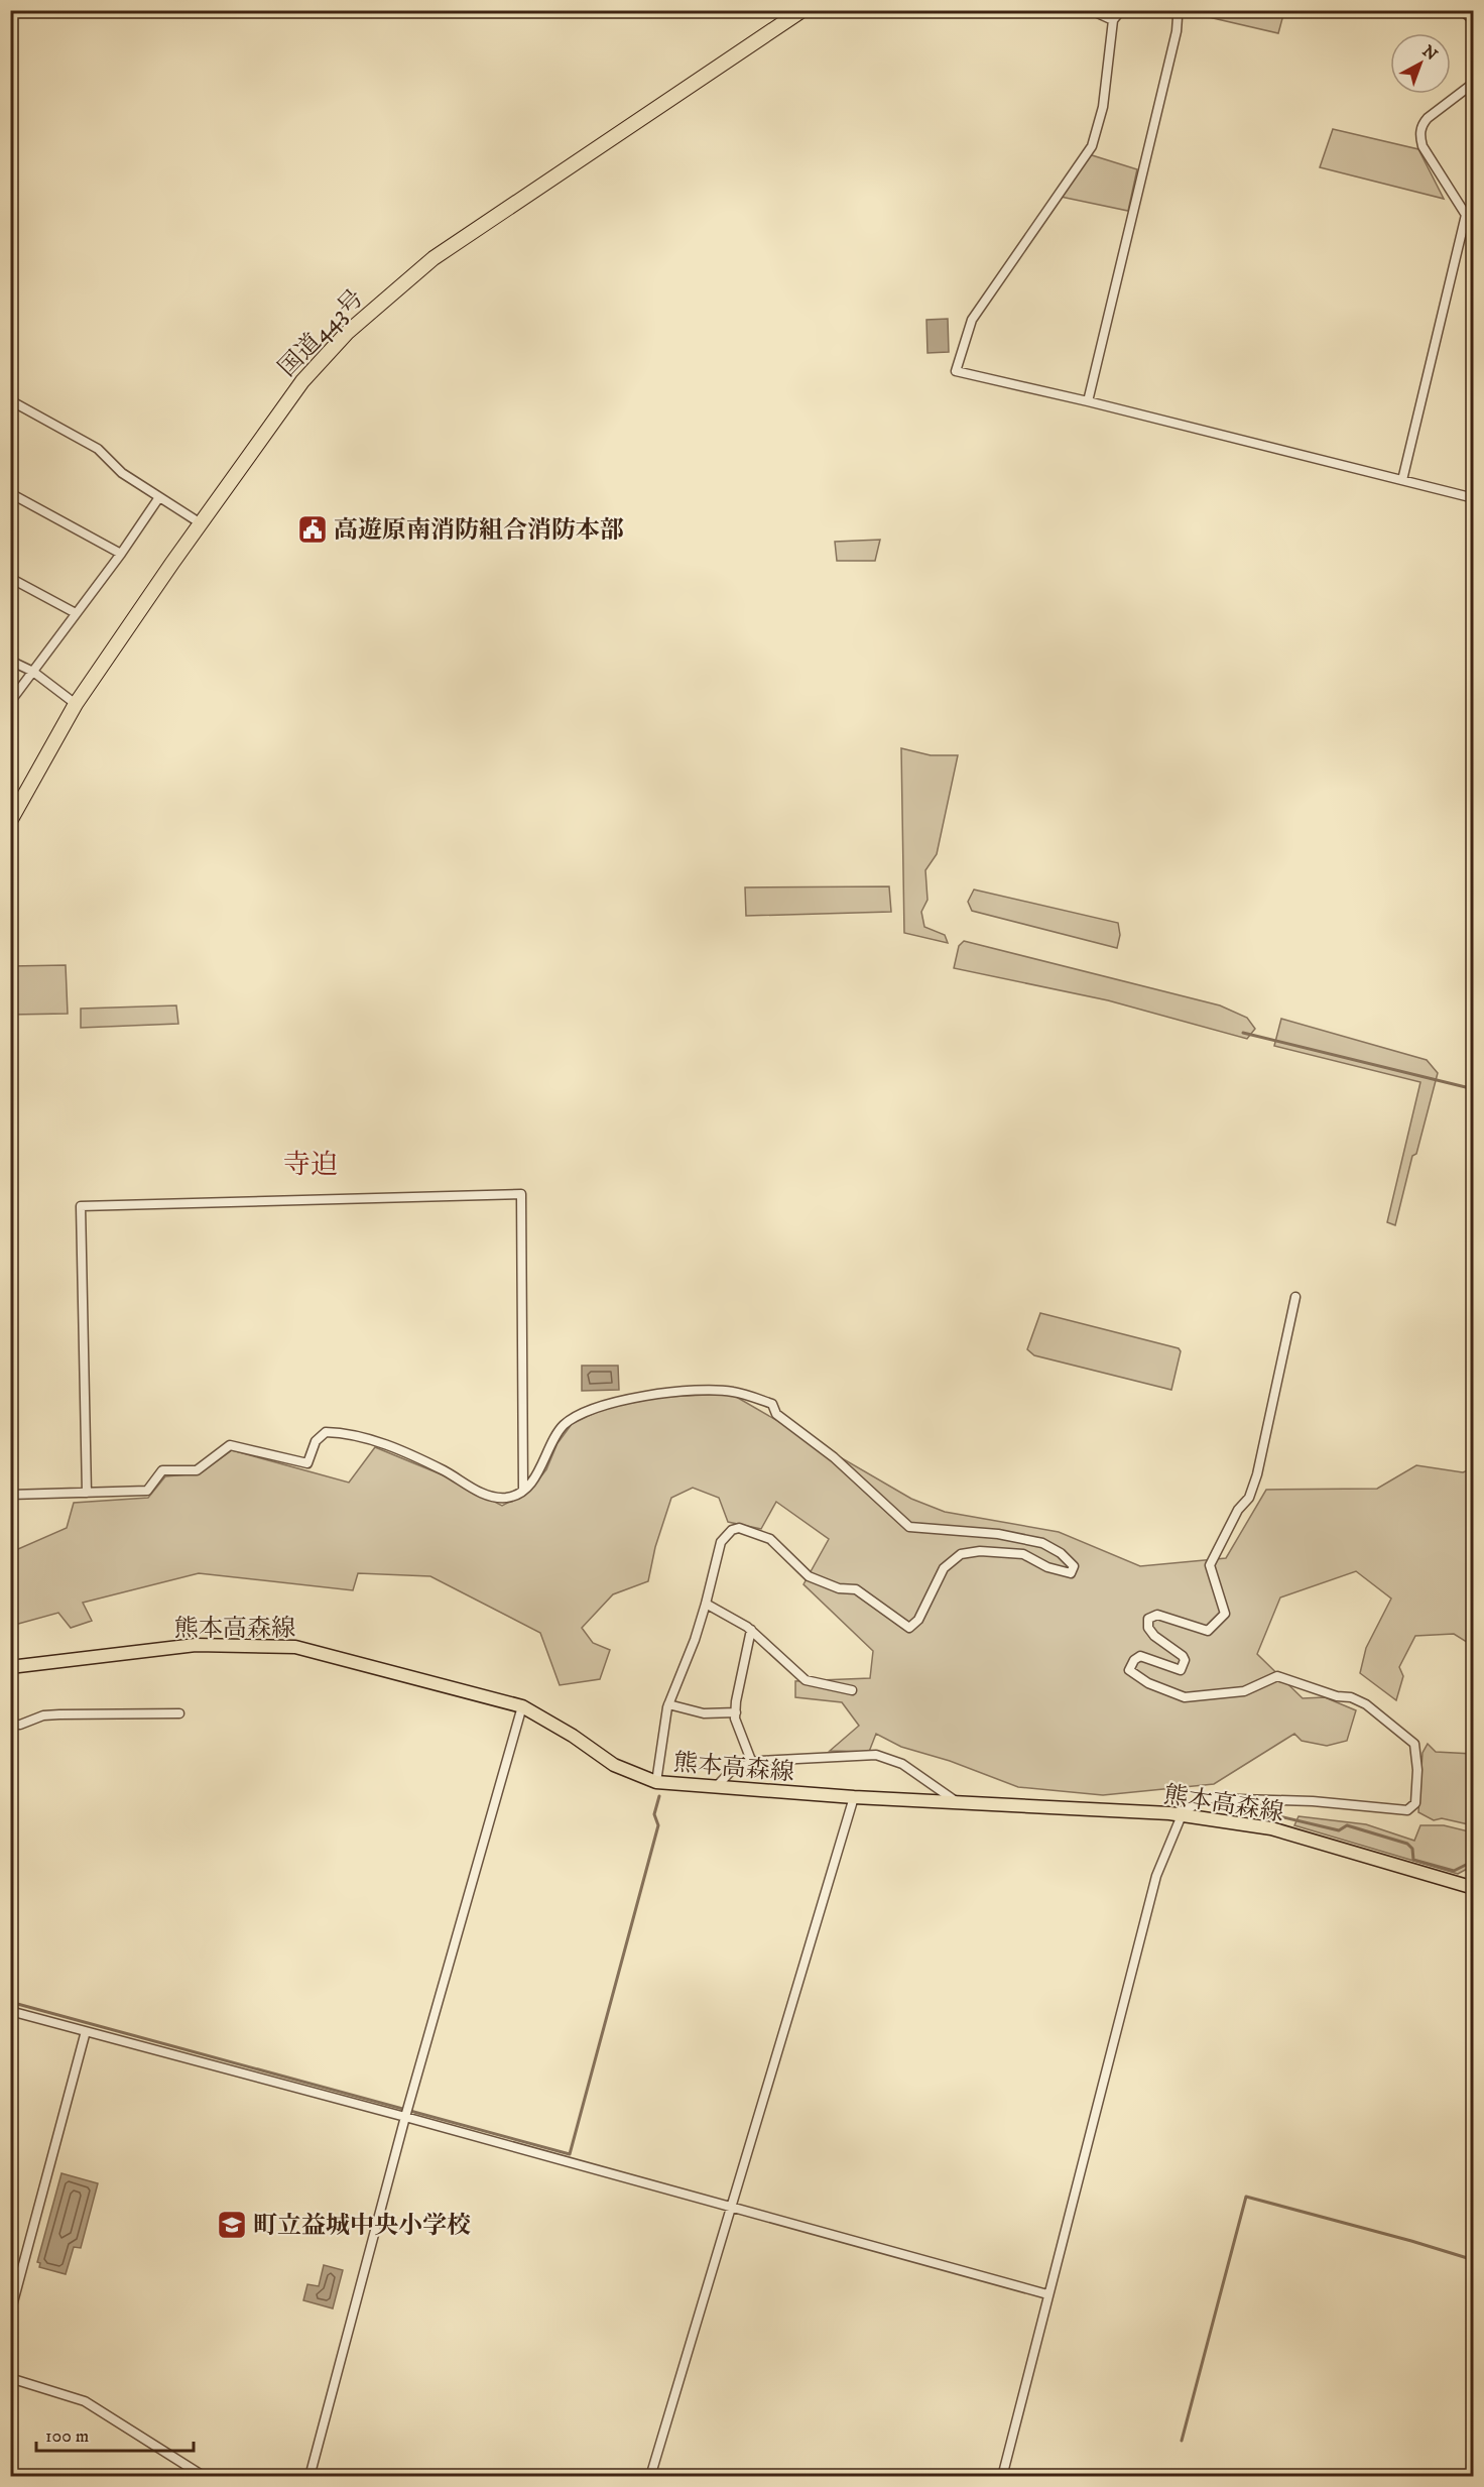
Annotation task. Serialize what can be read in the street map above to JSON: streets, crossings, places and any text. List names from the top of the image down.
{
  "streets": {
    "highway": ["国道443号"],
    "main road": ["熊本高森線"]
  },
  "districts": ["寺迫"],
  "places": {
    "public building": ["高遊原南消防組合消防本部"],
    "school or university": ["町立益城中央小学校"]
  },
  "scale_bar": "100 m",
  "north": "top right"
}
